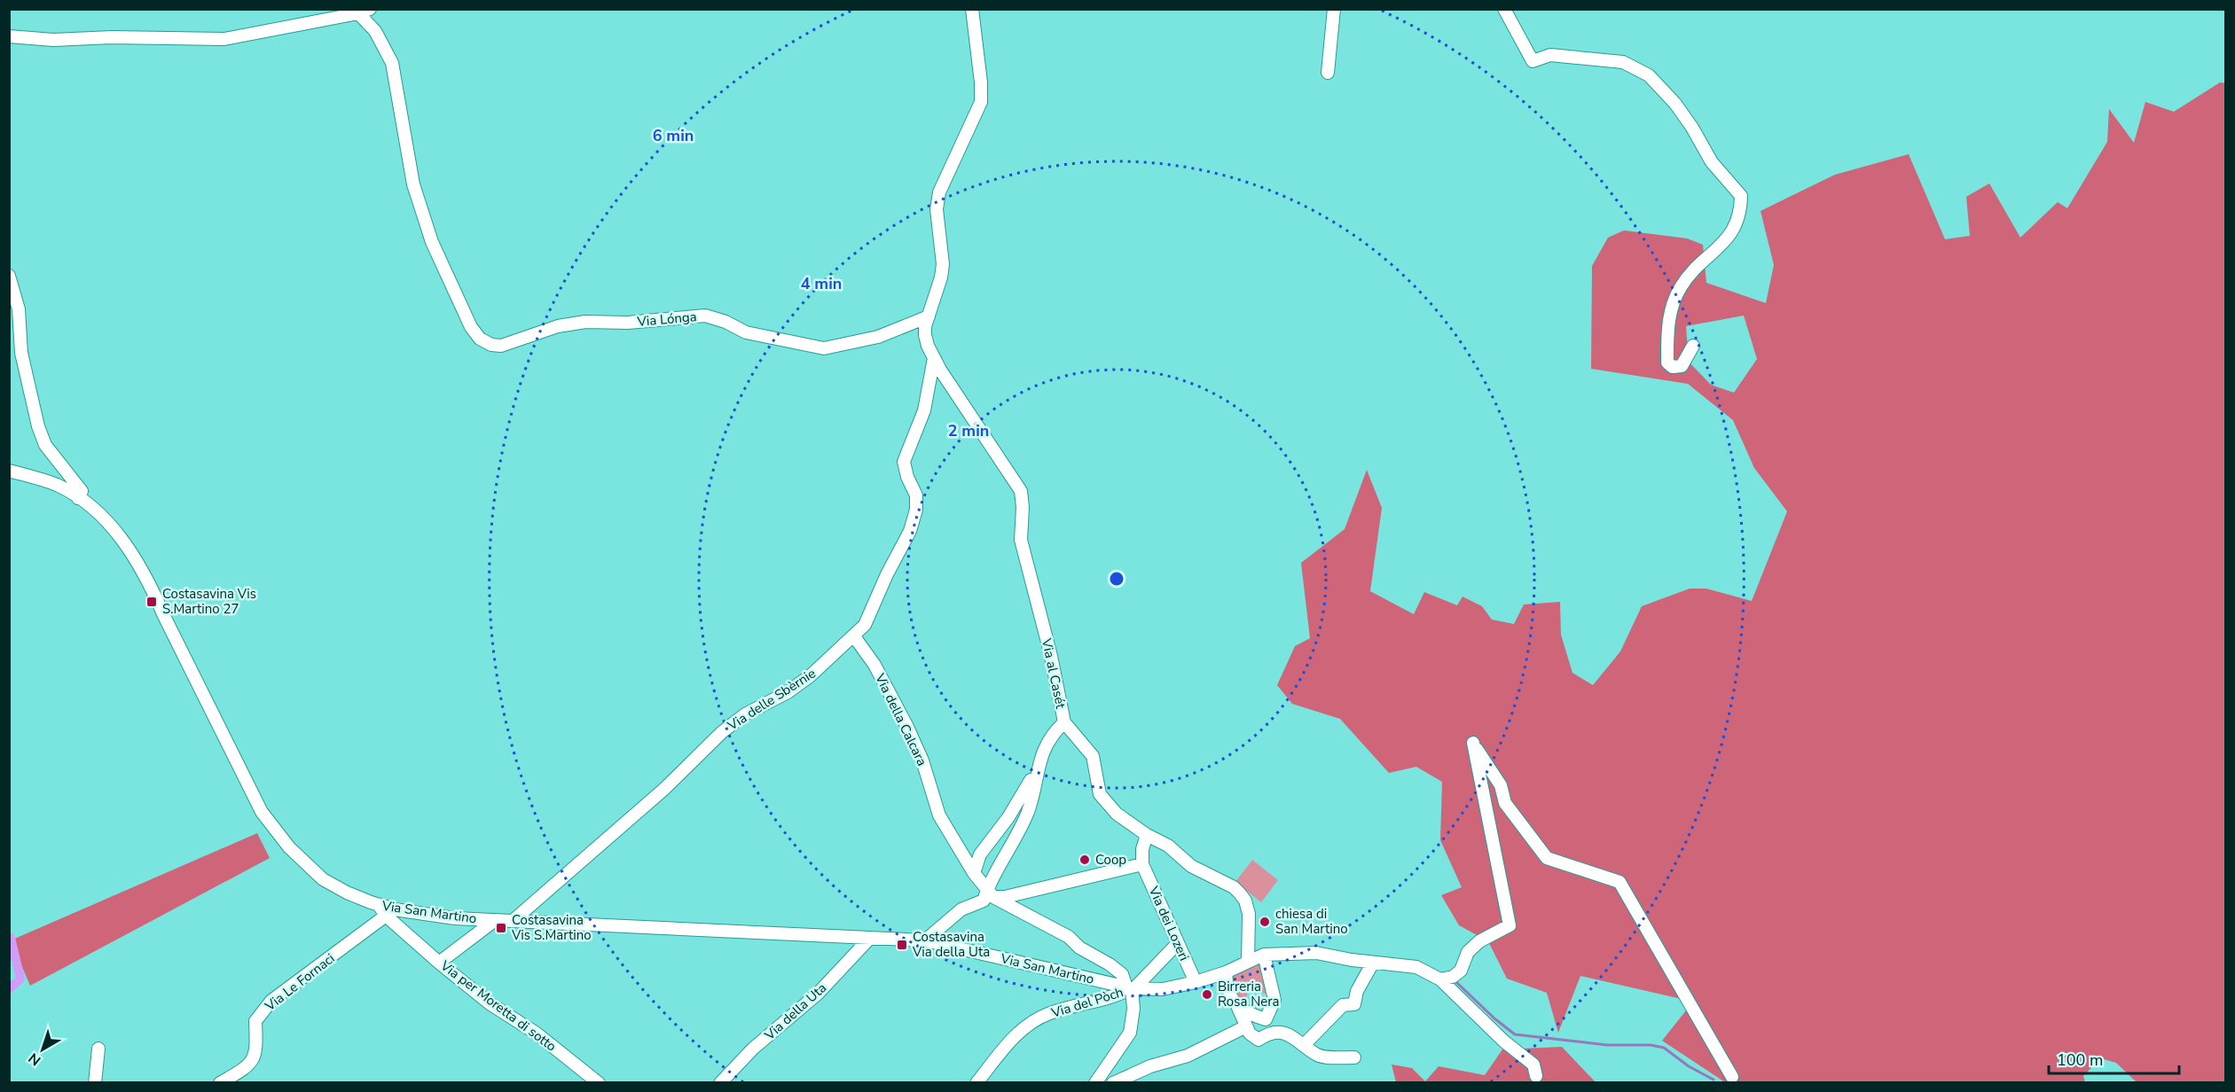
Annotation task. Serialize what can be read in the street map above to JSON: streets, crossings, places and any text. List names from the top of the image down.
{
  "streets": {
    "street": [
      "Via Lónga",
      "Via al Casét",
      "Via delle Sbèrnie",
      "Via della Calcara",
      "Via San Martino",
      "Via dei Lozeri",
      "Via Le Fornaci",
      "Via del Pòch",
      "Via per Moretta di sotto",
      "Via della Uta"
    ]
  },
  "crossings": [
    ["Via al Casét", "Via delle Sbèrnie"],
    ["Via al Casét", "Via San Martino"],
    ["Via delle Sbèrnie", "Via della Calcara"],
    ["Via delle Sbèrnie", "Via San Martino"],
    ["Via della Calcara", "Via San Martino"],
    ["Via della Calcara", "Via del Pòch"],
    ["Via San Martino", "Via dei Lozeri"],
    ["Via San Martino", "Via del Pòch"],
    ["Via San Martino", "Via per Moretta di sotto"],
    ["Via San Martino", "Via della Uta"],
    ["Via Le Fornaci", "Via per Moretta di sotto"]
  ],
  "places": {
    "transit": ["Costasavina Vis S.Martino 27", "Costasavina Vis S.Martino", "Costasavina Via della Uta"],
    "other": ["Coop", "chiesa di San Martino", "Birreria Rosa Nera"]
  },
  "scale_bar": "100 m",
  "north": "bottom left",
  "rings": ["6 min", "4 min", "2 min"]
}
